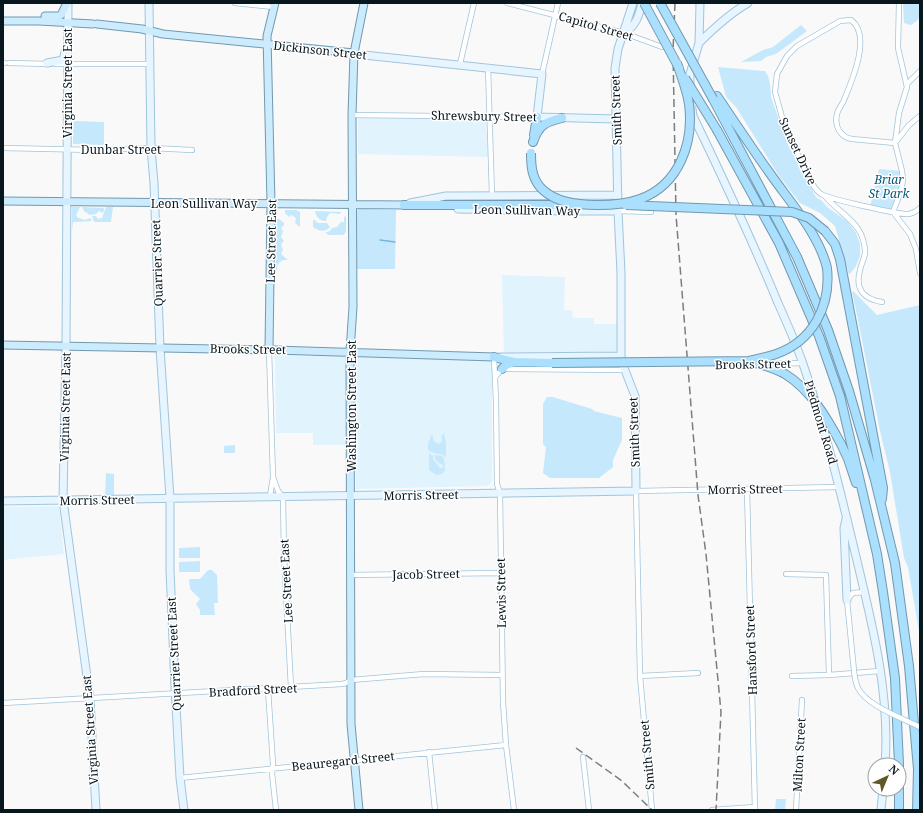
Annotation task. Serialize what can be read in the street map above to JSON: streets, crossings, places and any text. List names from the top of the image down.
{
  "streets": {
    "main road": [
      "Dickinson Street",
      "Leon Sullivan Way",
      "Lee Street East",
      "Brooks Street",
      "Washington Street East"
    ],
    "street": [
      "Capitol Street",
      "Virginia Street East",
      "Smith Street",
      "Shrewsbury Street",
      "Dunbar Street",
      "Sunset Drive",
      "Quarrier Street",
      "Piedmont Road",
      "Morris Street",
      "Jacob Street",
      "Lewis Street",
      "Hansford Street",
      "Quarrier Street East",
      "Bradford Street",
      "Milton Street",
      "Beauregard Street"
    ]
  },
  "crossings": [
    ["Capitol Street", "Smith Street"],
    ["Dickinson Street", "Virginia Street East"],
    ["Dickinson Street", "Lee Street East"],
    ["Dickinson Street", "Quarrier Street"],
    ["Dickinson Street", "Washington Street East"],
    ["Virginia Street East", "Dunbar Street"],
    ["Virginia Street East", "Leon Sullivan Way"],
    ["Virginia Street East", "Brooks Street"],
    ["Virginia Street East", "Morris Street"],
    ["Virginia Street East", "Bradford Street"],
    ["Smith Street", "Shrewsbury Street"],
    ["Smith Street", "Leon Sullivan Way"],
    ["Smith Street", "Morris Street"],
    ["Shrewsbury Street", "Washington Street East"],
    ["Dunbar Street", "Quarrier Street"],
    ["Leon Sullivan Way", "Lee Street East"],
    ["Leon Sullivan Way", "Quarrier Street"],
    ["Leon Sullivan Way", "Washington Street East"],
    ["Lee Street East", "Brooks Street"],
    ["Lee Street East", "Morris Street"],
    ["Lee Street East", "Bradford Street"],
    ["Quarrier Street", "Brooks Street"],
    ["Quarrier Street", "Morris Street"],
    ["Quarrier Street", "Quarrier Street East"],
    ["Brooks Street", "Washington Street East"],
    ["Brooks Street", "Piedmont Road"],
    ["Brooks Street", "Lewis Street"],
    ["Washington Street East", "Morris Street"],
    ["Washington Street East", "Jacob Street"],
    ["Washington Street East", "Bradford Street"],
    ["Washington Street East", "Beauregard Street"],
    ["Piedmont Road", "Morris Street"],
    ["Morris Street", "Lewis Street"],
    ["Morris Street", "Hansford Street"],
    ["Morris Street", "Quarrier Street East"],
    ["Jacob Street", "Lewis Street"],
    ["Lewis Street", "Bradford Street"],
    ["Lewis Street", "Beauregard Street"],
    ["Quarrier Street East", "Bradford Street"],
    ["Quarrier Street East", "Beauregard Street"]
  ],
  "parks": ["Briar St Park"],
  "north": "top right"
}
